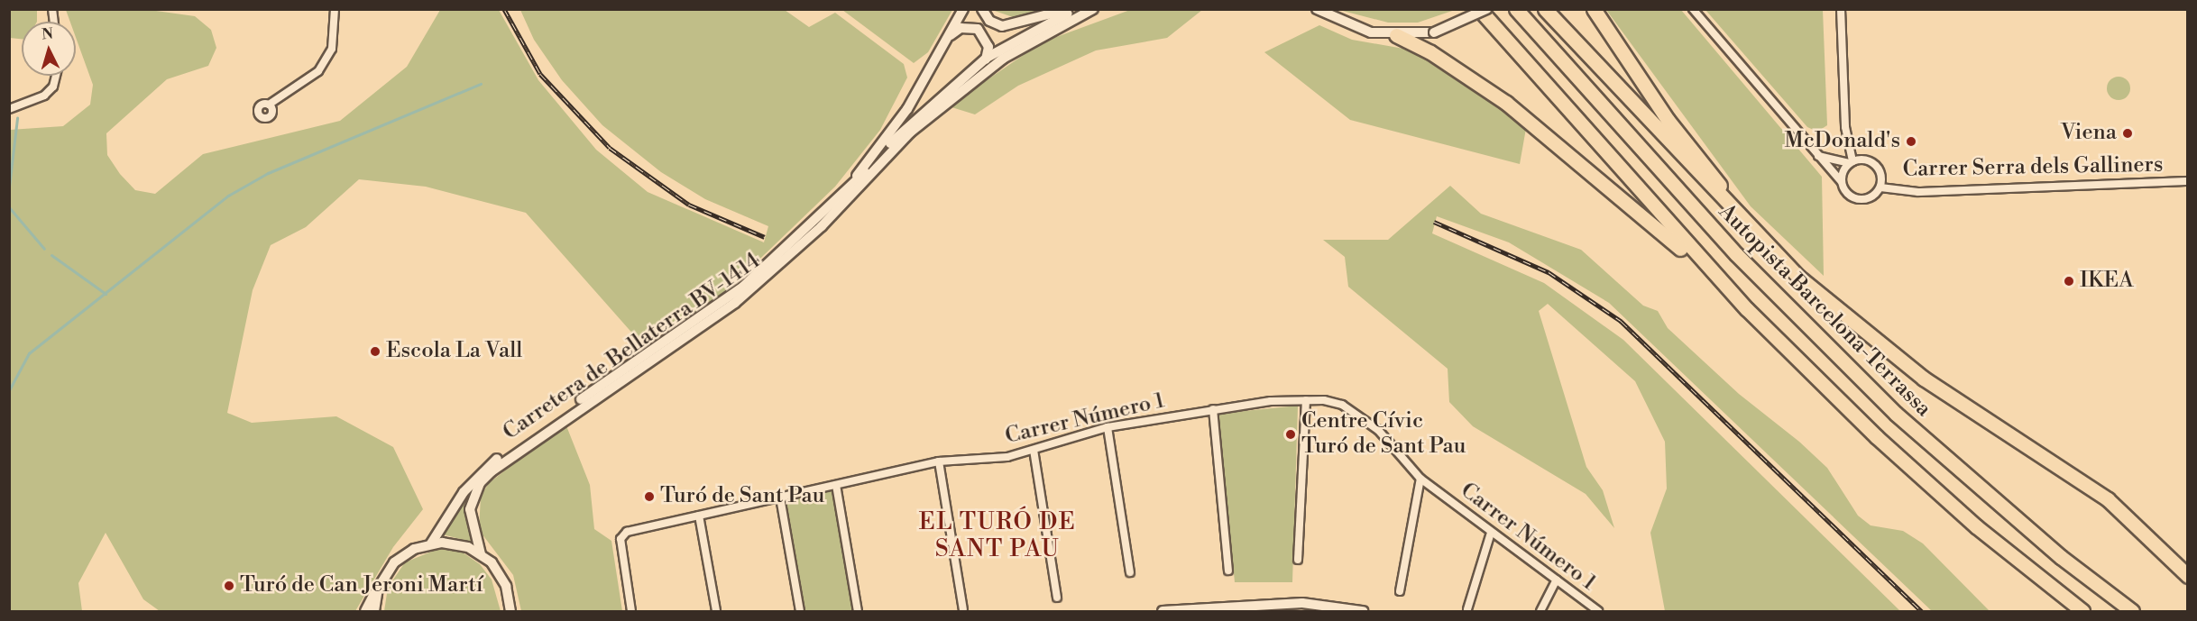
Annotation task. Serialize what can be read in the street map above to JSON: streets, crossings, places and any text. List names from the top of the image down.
{
  "streets": {
    "highway": ["Autopista Barcelona-Terrassa"],
    "street": ["Carrer Serra dels Galliners", "Carretera de Bellaterra BV-1414", "Carrer Número 1"]
  },
  "districts": ["EL TURÓ DE SANT PAU"],
  "places": [
    "Viena",
    "McDonald's",
    "IKEA",
    "Escola La Vall",
    "Centre Cívic Turó de Sant Pau",
    "Turó de Sant Pau",
    "Turó de Can Jeroni Martí"
  ],
  "north": "top"
}
